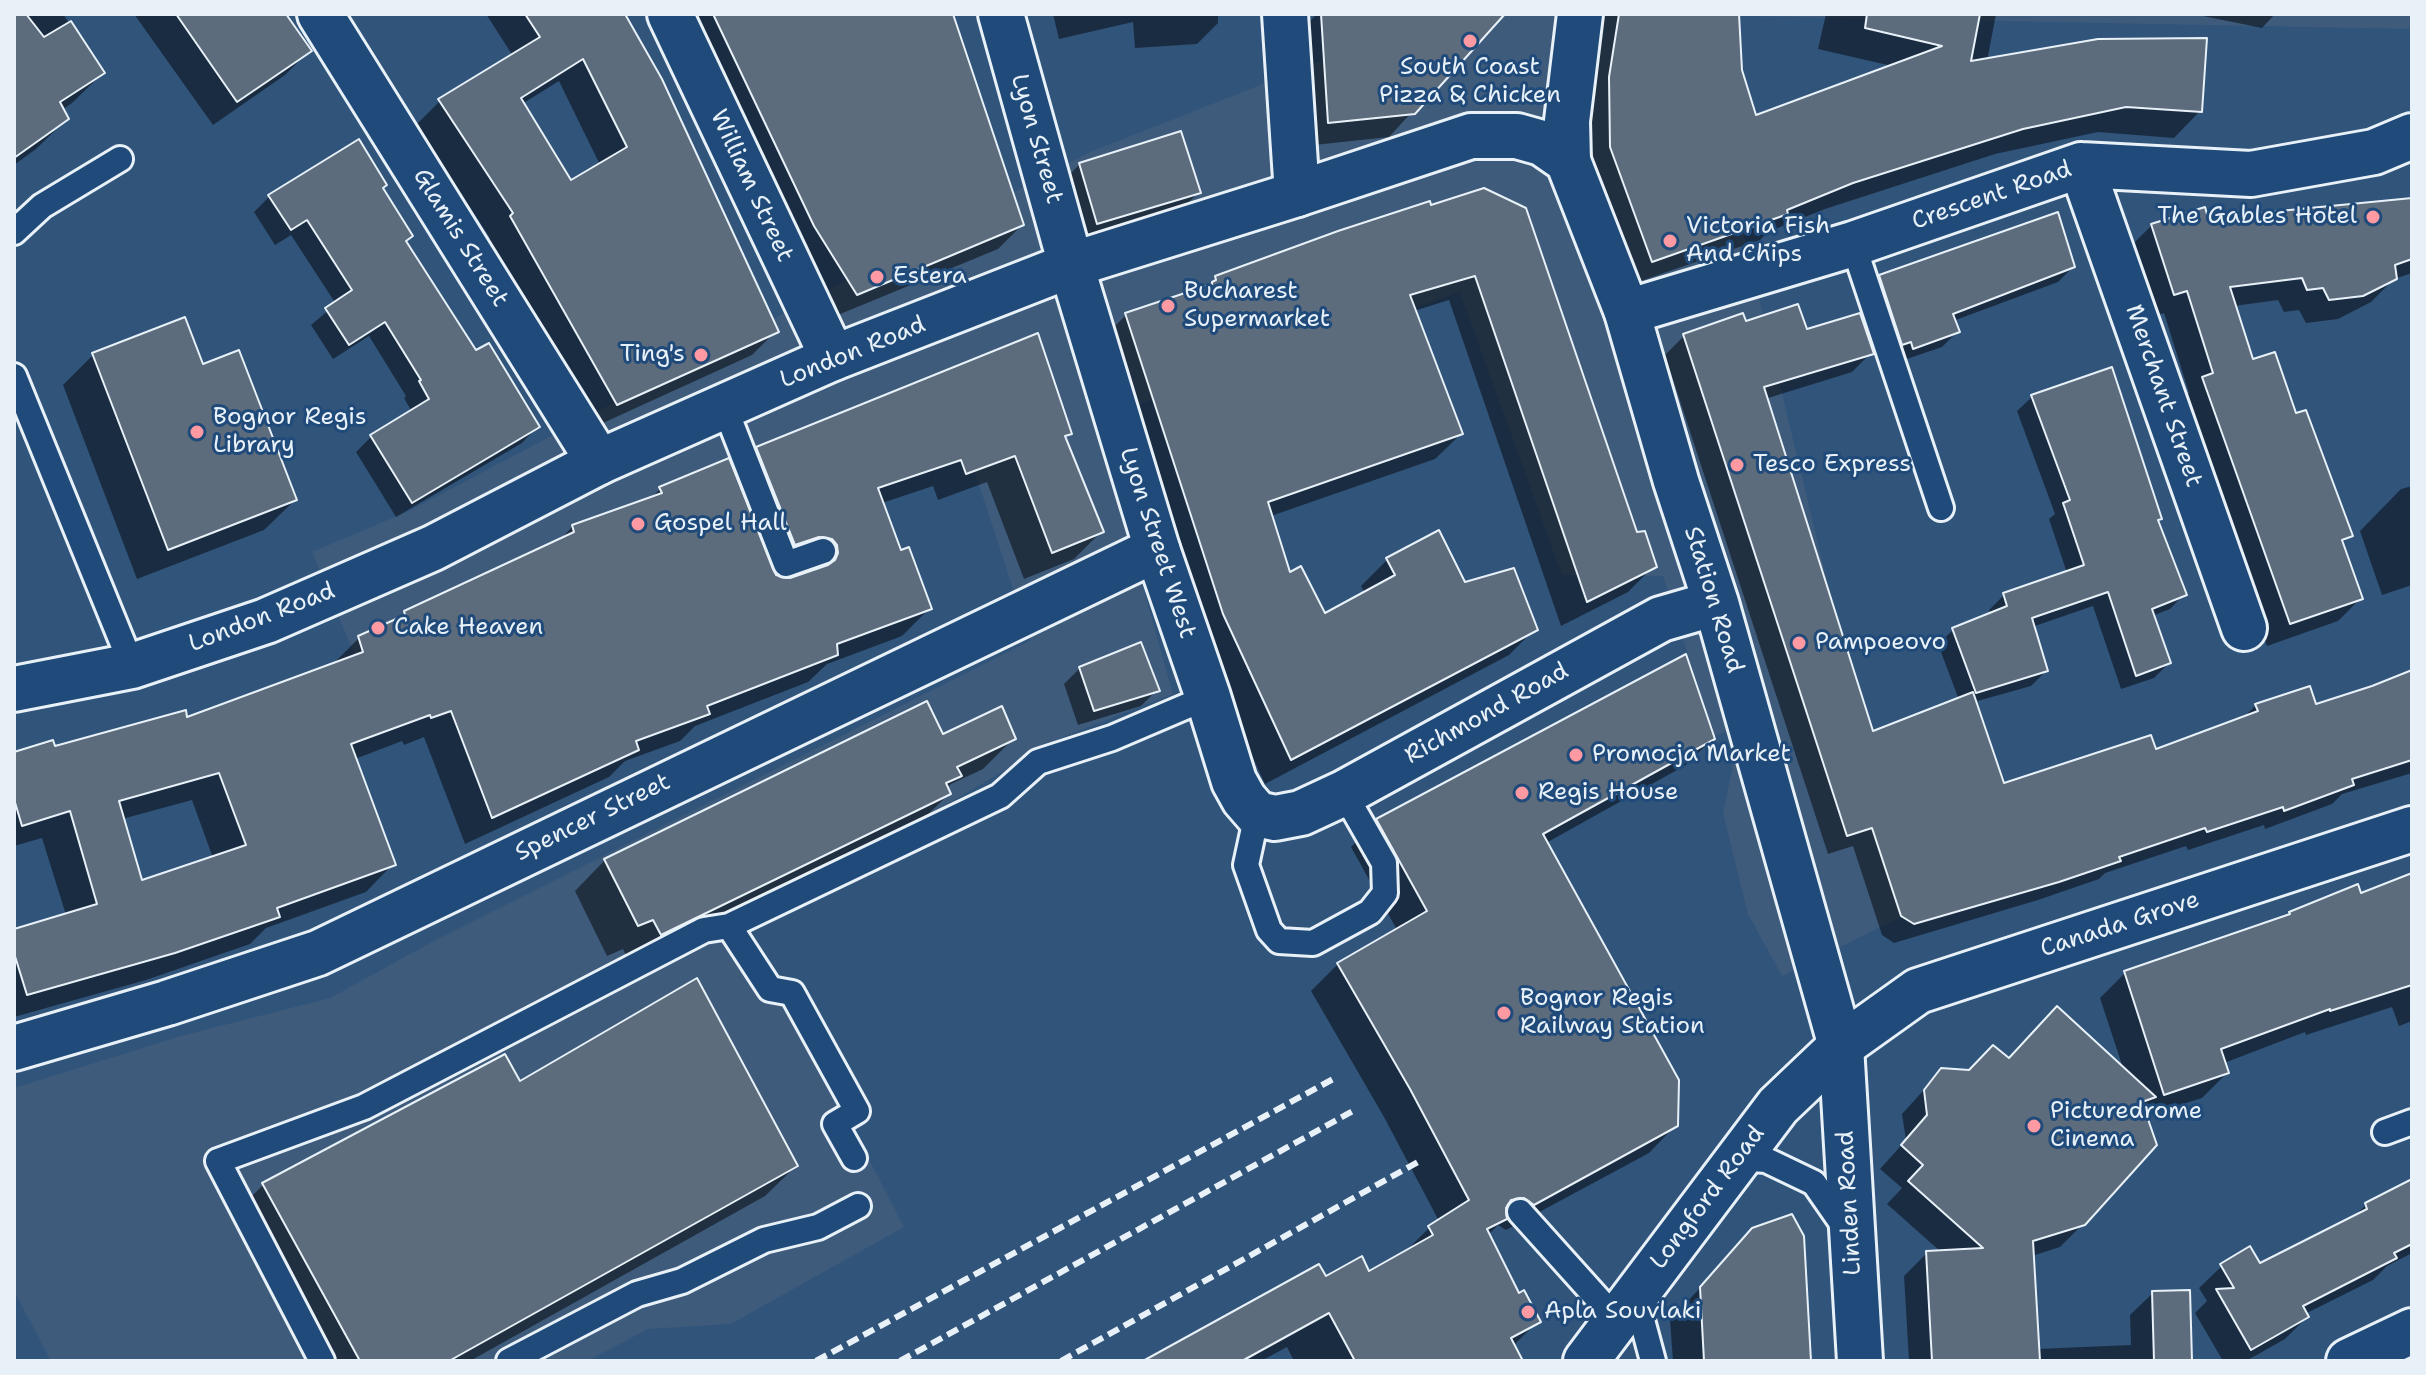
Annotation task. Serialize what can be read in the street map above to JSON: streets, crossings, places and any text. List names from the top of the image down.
{
  "streets": {
    "street": [
      "Lyon Street",
      "William Street",
      "Crescent Road",
      "Glamis Street",
      "London Road",
      "Merchant Street",
      "Lyon Street West",
      "Station Road",
      "Richmond Road",
      "Spencer Street",
      "Canada Grove",
      "Longford Road",
      "Linden Road"
    ]
  },
  "crossings": [
    ["Lyon Street", "London Road"],
    ["Lyon Street", "Lyon Street West"],
    ["William Street", "London Road"],
    ["Crescent Road", "Merchant Street"],
    ["Crescent Road", "Station Road"],
    ["Glamis Street", "London Road"],
    ["London Road", "Lyon Street West"],
    ["London Road", "Station Road"],
    ["Lyon Street West", "Richmond Road"],
    ["Lyon Street West", "Spencer Street"],
    ["Station Road", "Richmond Road"],
    ["Station Road", "Canada Grove"],
    ["Station Road", "Longford Road"],
    ["Station Road", "Linden Road"],
    ["Canada Grove", "Longford Road"],
    ["Canada Grove", "Linden Road"],
    ["Longford Road", "Linden Road"]
  ],
  "places": [
    "South Coast Pizza & Chicken",
    "The Gables Hotel",
    "Victoria Fish And Chips",
    "Estera",
    "Bucharest Supermarket",
    "Ting's",
    "Bognor Regis Library",
    "Tesco Express",
    "Gospel Hall",
    "Cake Heaven",
    "Pampoeovo",
    "Promocja Market",
    "Regis House",
    "Bognor Regis Railway Station",
    "Picturedrome Cinema",
    "Apla Souvlaki"
  ]
}
